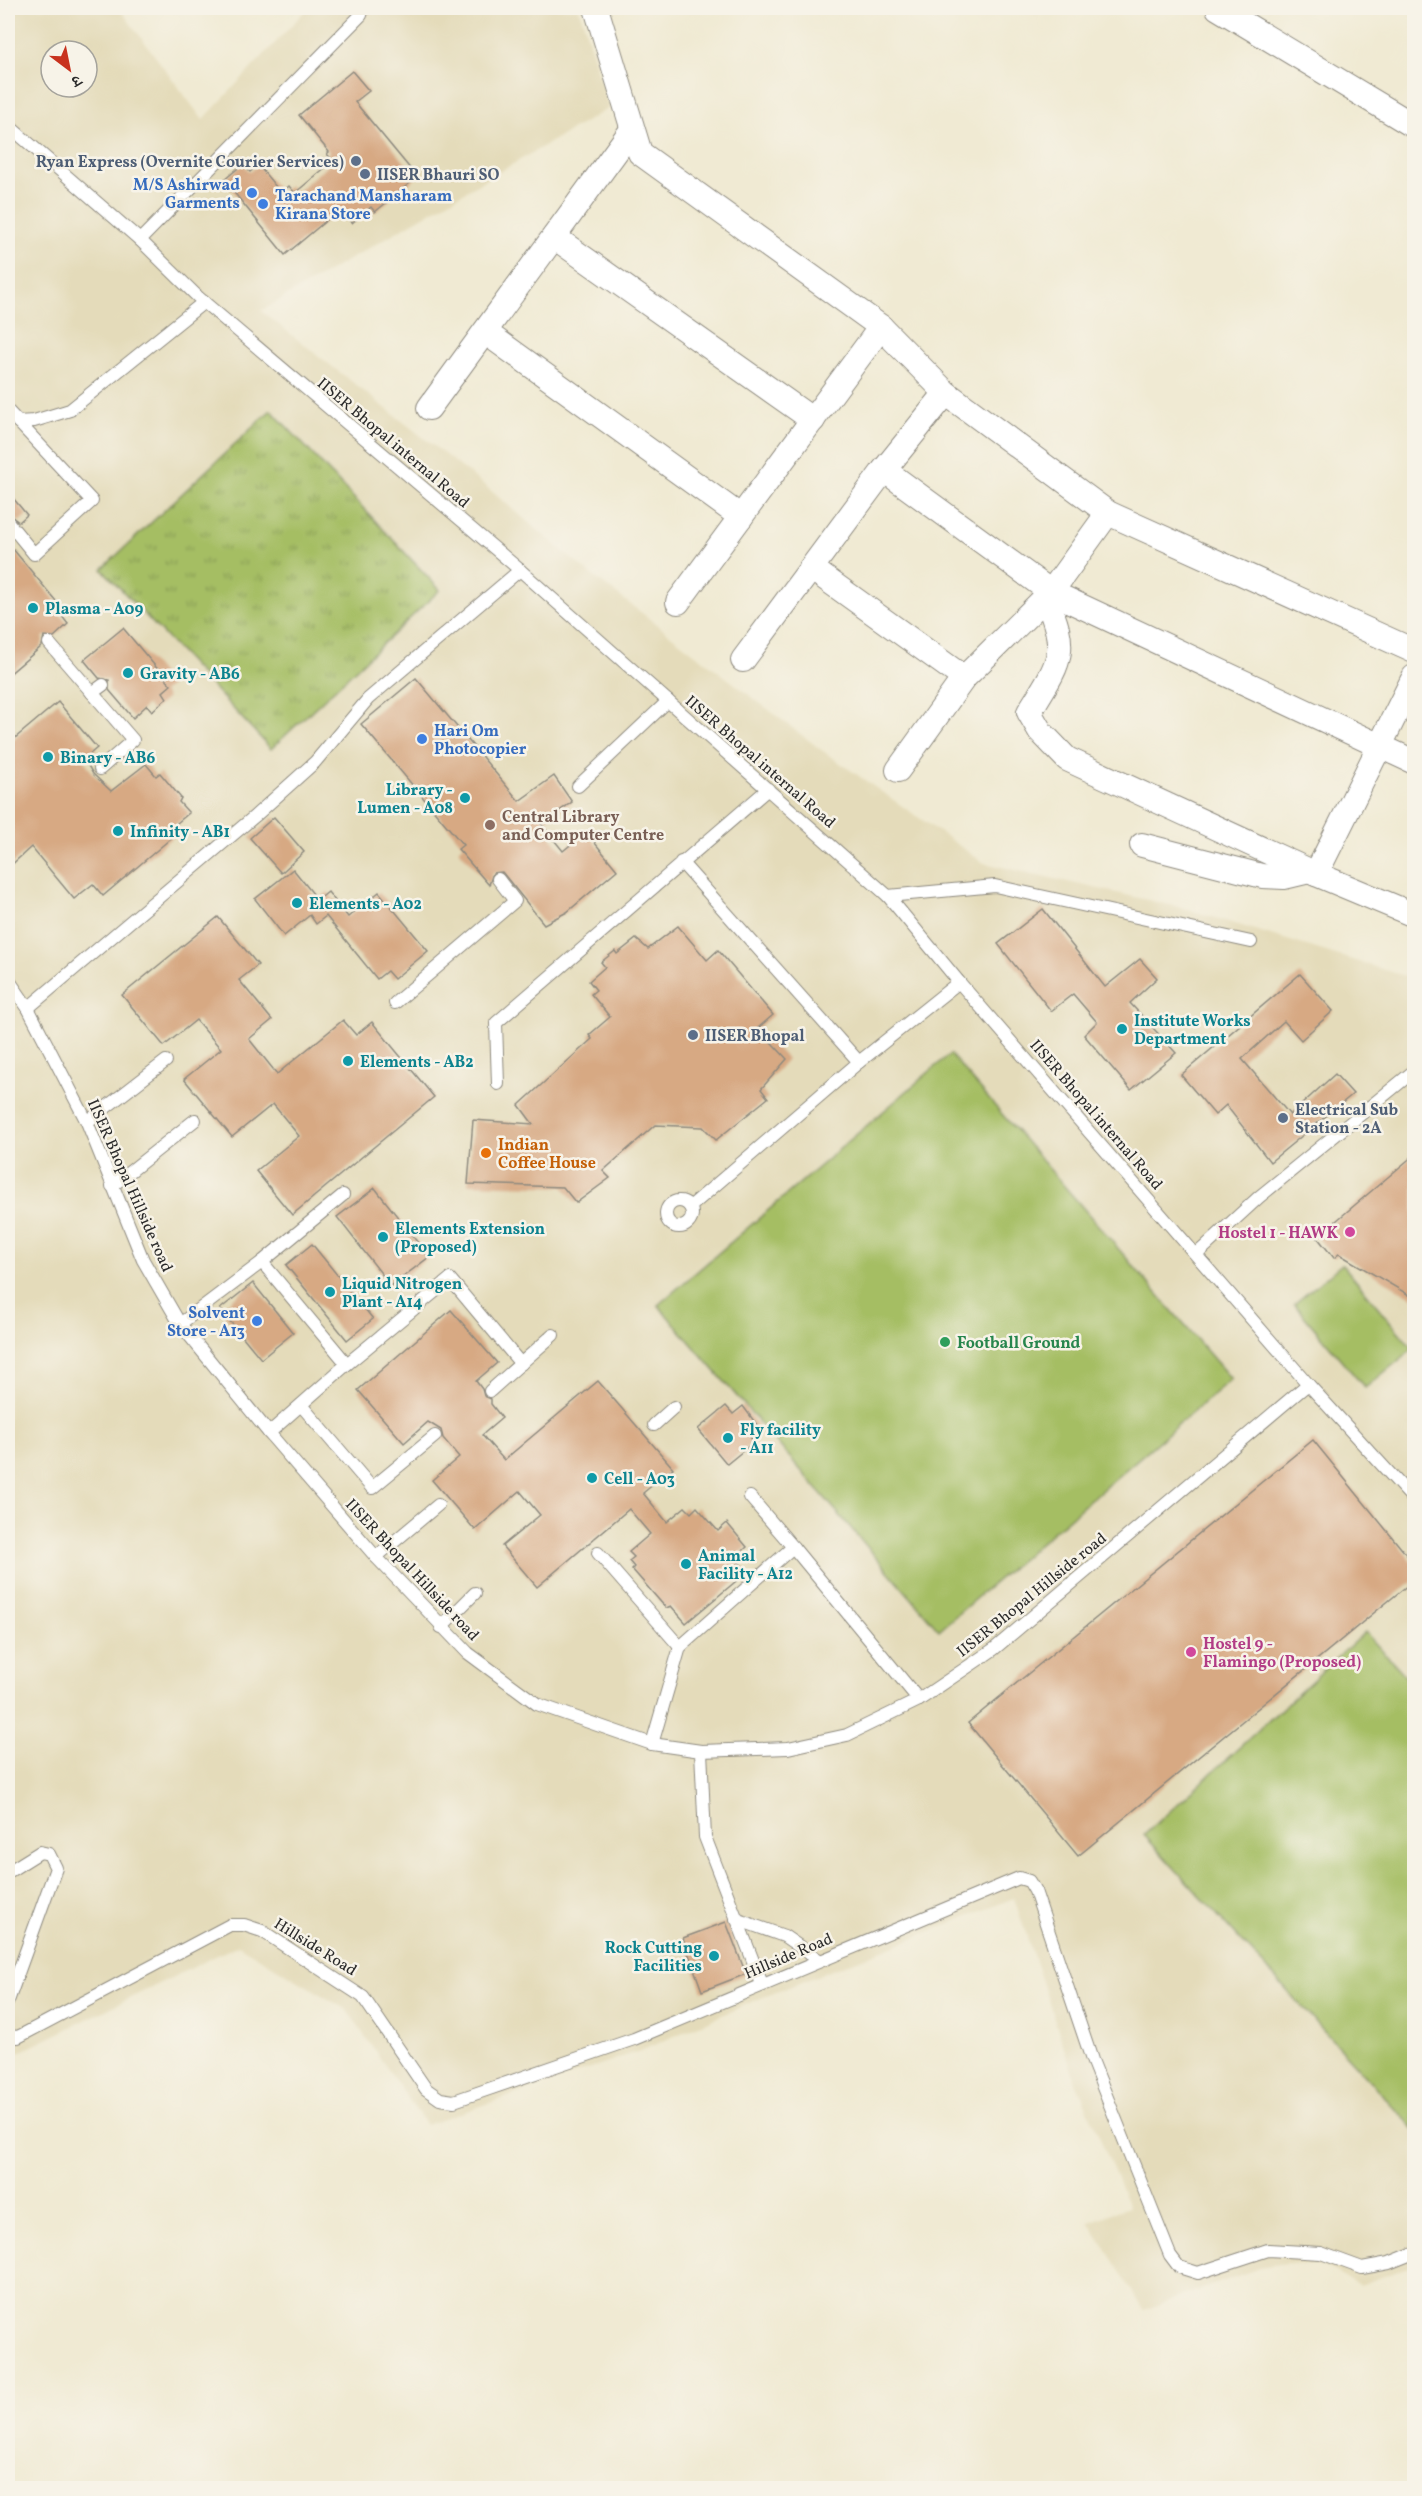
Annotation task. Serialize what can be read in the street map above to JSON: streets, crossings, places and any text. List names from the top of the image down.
{
  "streets": {
    "lane": ["IISER Bhopal internal Road", "IISER Bhopal Hillside road", "Hillside Road"]
  },
  "crossings": [
    ["IISER Bhopal internal Road", "IISER Bhopal Hillside road"]
  ],
  "places": [
    "Ryan Express (Overnite Courier Services)",
    "IISER Bhauri SO",
    "M/S Ashirwad Garments",
    "Tarachand Mansharam Kirana Store",
    "Plasma - A09",
    "Gravity - AB6",
    "Hari Om Photocopier",
    "Binary - AB6",
    "Library - Lumen - A08",
    "Central Library and Computer Centre",
    "Infinity - AB1",
    "Elements - A02",
    "Institute Works Department",
    "IISER Bhopal",
    "Elements - AB2",
    "Electrical Sub Station - 2A",
    "Indian Coffee House",
    "Hostel 1 - HAWK",
    "Elements Extension (Proposed)",
    "Liquid Nitrogen Plant - A14",
    "Solvent Store - A13",
    "Football Ground",
    "Fly facility - A11",
    "Cell - A03",
    "Animal Facility - A12",
    "Hostel 9 - Flamingo (Proposed)",
    "Rock Cutting Facilities"
  ],
  "north": "bottom right"
}
